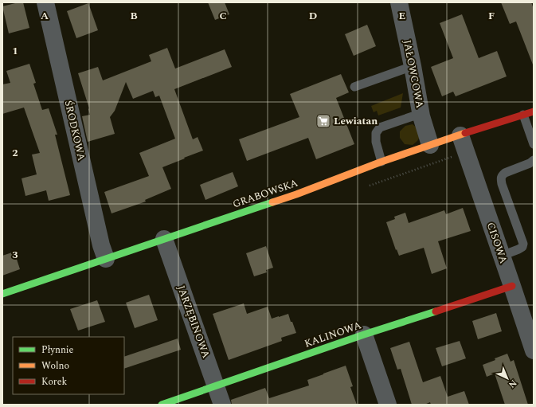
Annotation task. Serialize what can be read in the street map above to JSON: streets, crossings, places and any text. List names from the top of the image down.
{
  "streets": {
    "street": [
      "JAŁOWCOWA",
      "ŚRODKOWA",
      "GRABOWSKA",
      "CISOWA",
      "JARZĘBINOWA",
      "KALINOWA"
    ]
  },
  "crossings": [
    ["JAŁOWCOWA", "GRABOWSKA"],
    ["ŚRODKOWA", "GRABOWSKA"],
    ["GRABOWSKA", "CISOWA"],
    ["GRABOWSKA", "JARZĘBINOWA"],
    ["CISOWA", "KALINOWA"],
    ["JARZĘBINOWA", "KALINOWA"]
  ],
  "places": {
    "supermarket": ["Lewiatan"]
  },
  "legend": ["Płynnie", "Wolno", "Korek"],
  "north": "bottom right",
  "grid": {
    "columns": [
      "A",
      "B",
      "C",
      "D",
      "E",
      "F"
    ],
    "rows": ["1", "2", "3"]
  }
}
